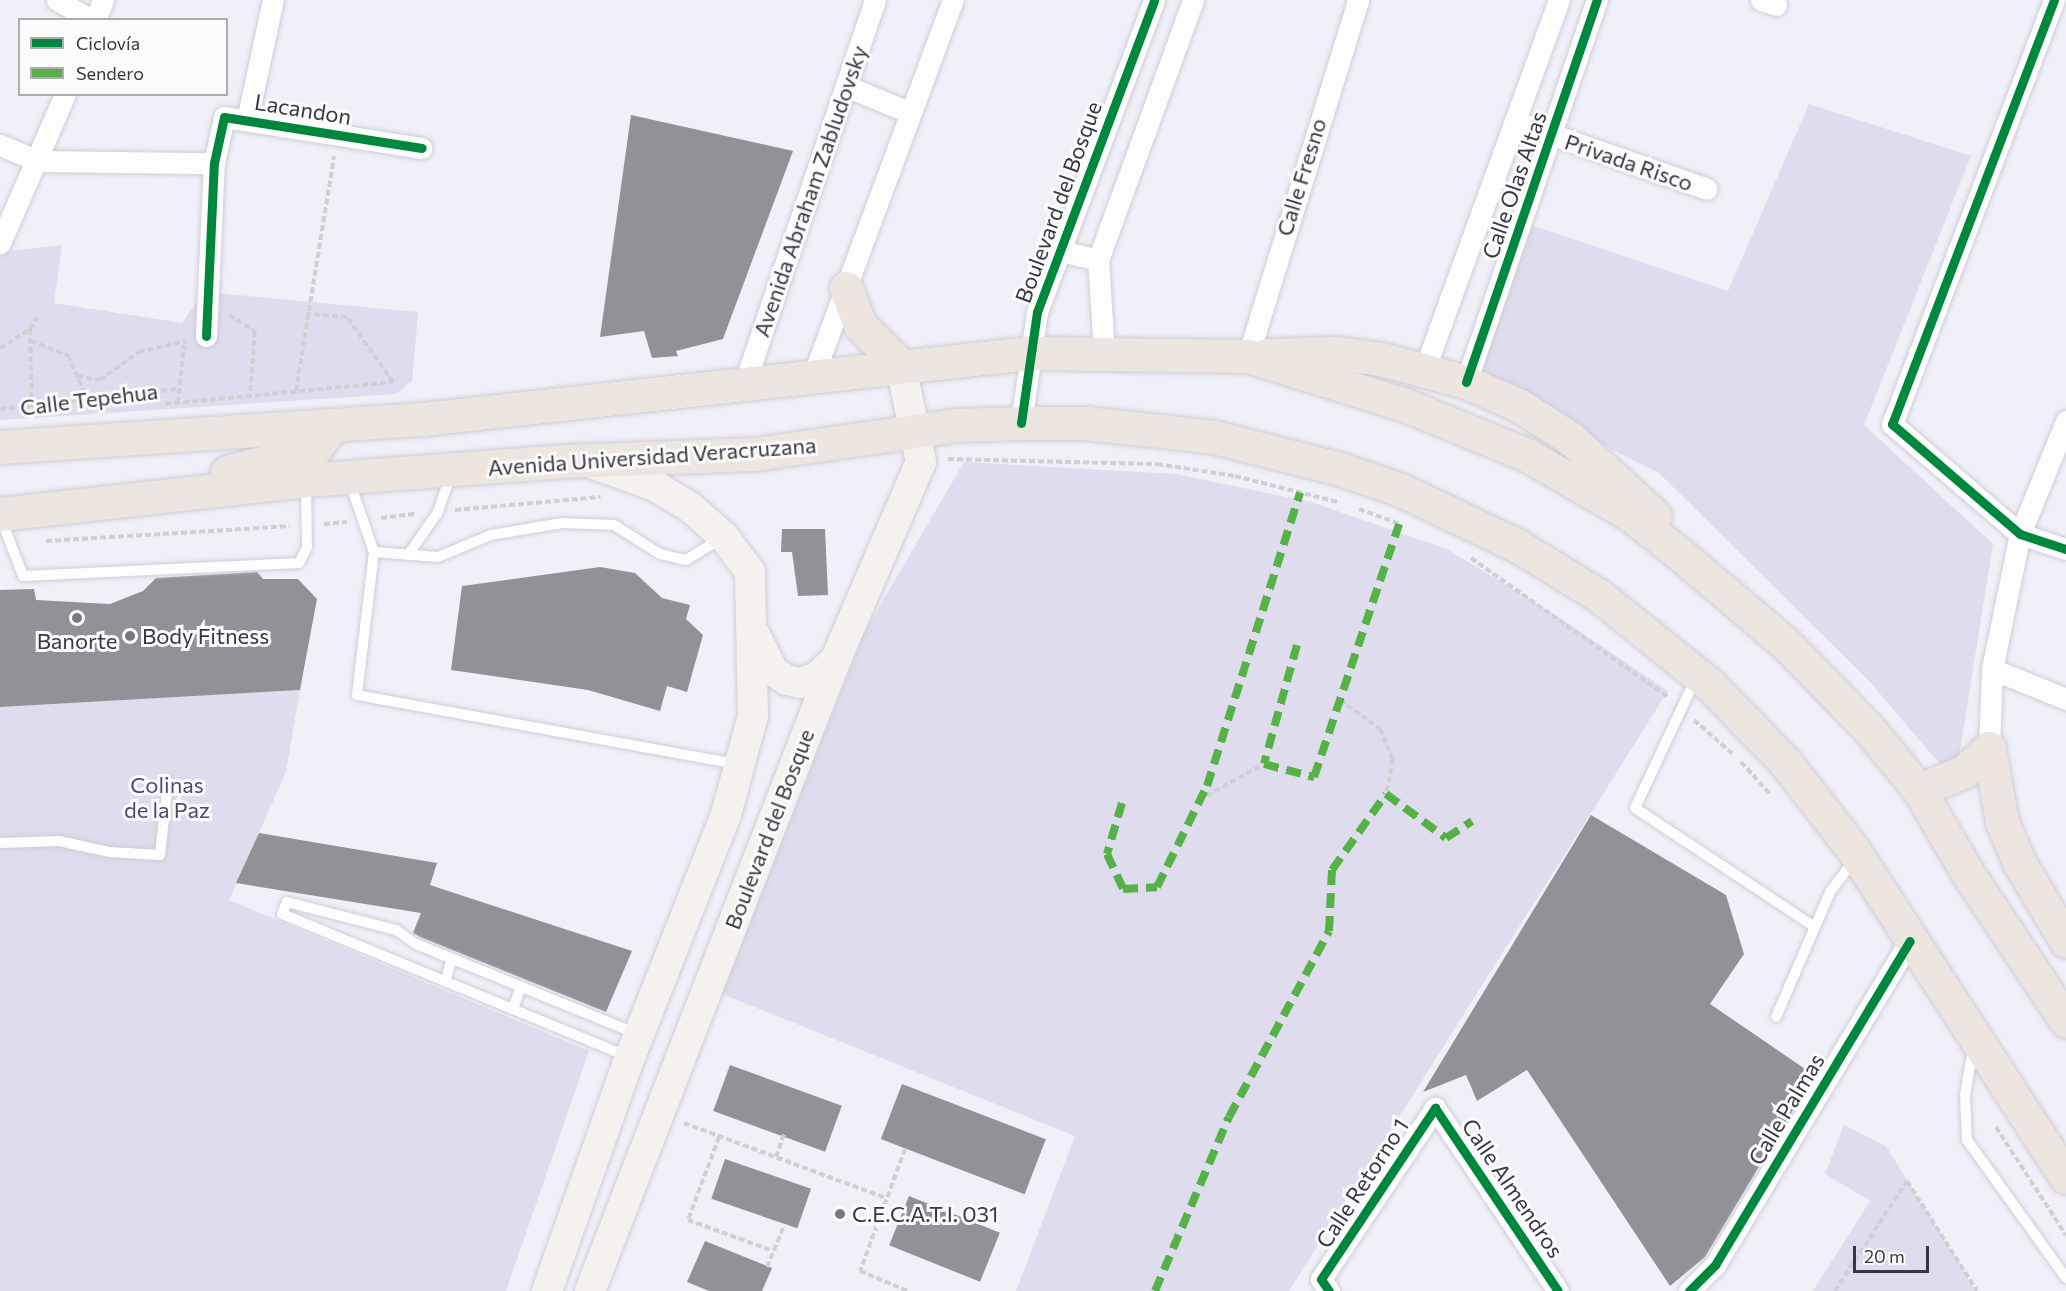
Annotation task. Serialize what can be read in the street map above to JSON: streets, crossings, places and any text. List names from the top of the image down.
{
  "streets": {
    "main road": ["Boulevard del Bosque", "Avenida Universidad Veracruzana"],
    "street": [
      "Lacandon",
      "Privada Risco",
      "Calle Fresno",
      "Calle Olas Altas",
      "Avenida Abraham Zabludovsky",
      "Calle Palmas",
      "Calle Retorno 1",
      "Calle Almendros"
    ],
    "path": ["Calle Tepehua"]
  },
  "crossings": [
    ["Privada Risco", "Calle Olas Altas"],
    ["Boulevard del Bosque", "Avenida Universidad Veracruzana"],
    ["Avenida Universidad Veracruzana", "Calle Palmas"],
    ["Calle Retorno 1", "Calle Almendros"]
  ],
  "parks": ["Colinas de la Paz"],
  "places": ["Banorte", "Body Fitness", "C.E.C.A.T.I. 031"],
  "legend": ["Ciclovía", "Sendero"],
  "scale_bar": "20 m"
}
